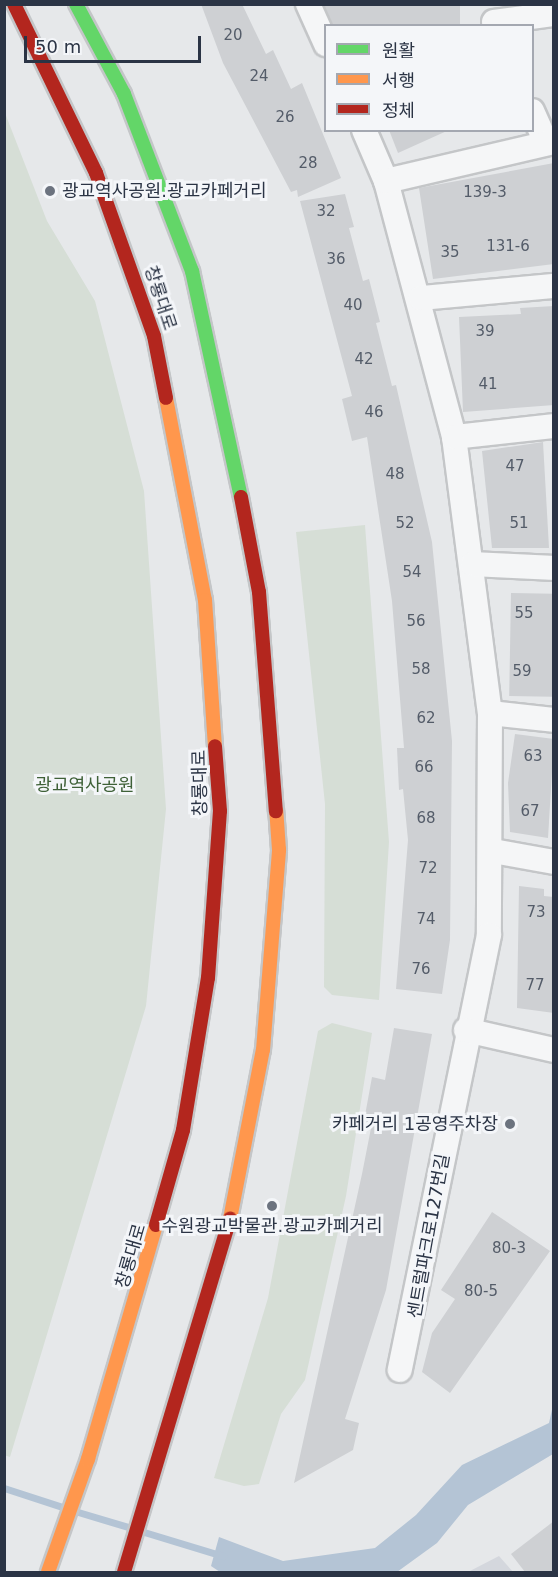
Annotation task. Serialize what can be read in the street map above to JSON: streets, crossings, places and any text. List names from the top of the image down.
{
  "streets": {
    "main road": ["창룡대로"],
    "street": ["센트럴파크로127번길"]
  },
  "parks": ["광교역사공원"],
  "places": ["광교역사공원.광교카페거리", "카페거리 1공영주차장", "수원광교박물관.광교카페거리"],
  "house_numbers": [
    "20",
    "24",
    "26",
    "28",
    "139-3",
    "32",
    "131-6",
    "35",
    "36",
    "40",
    "39",
    "42",
    "41",
    "46",
    "47",
    "48",
    "52",
    "51",
    "54",
    "55",
    "56",
    "58",
    "59",
    "62",
    "63",
    "66",
    "67",
    "68",
    "72",
    "73",
    "74",
    "76",
    "77",
    "80-3",
    "80-5"
  ],
  "legend": ["원활", "서행", "정체"],
  "scale_bar": "50 m"
}
